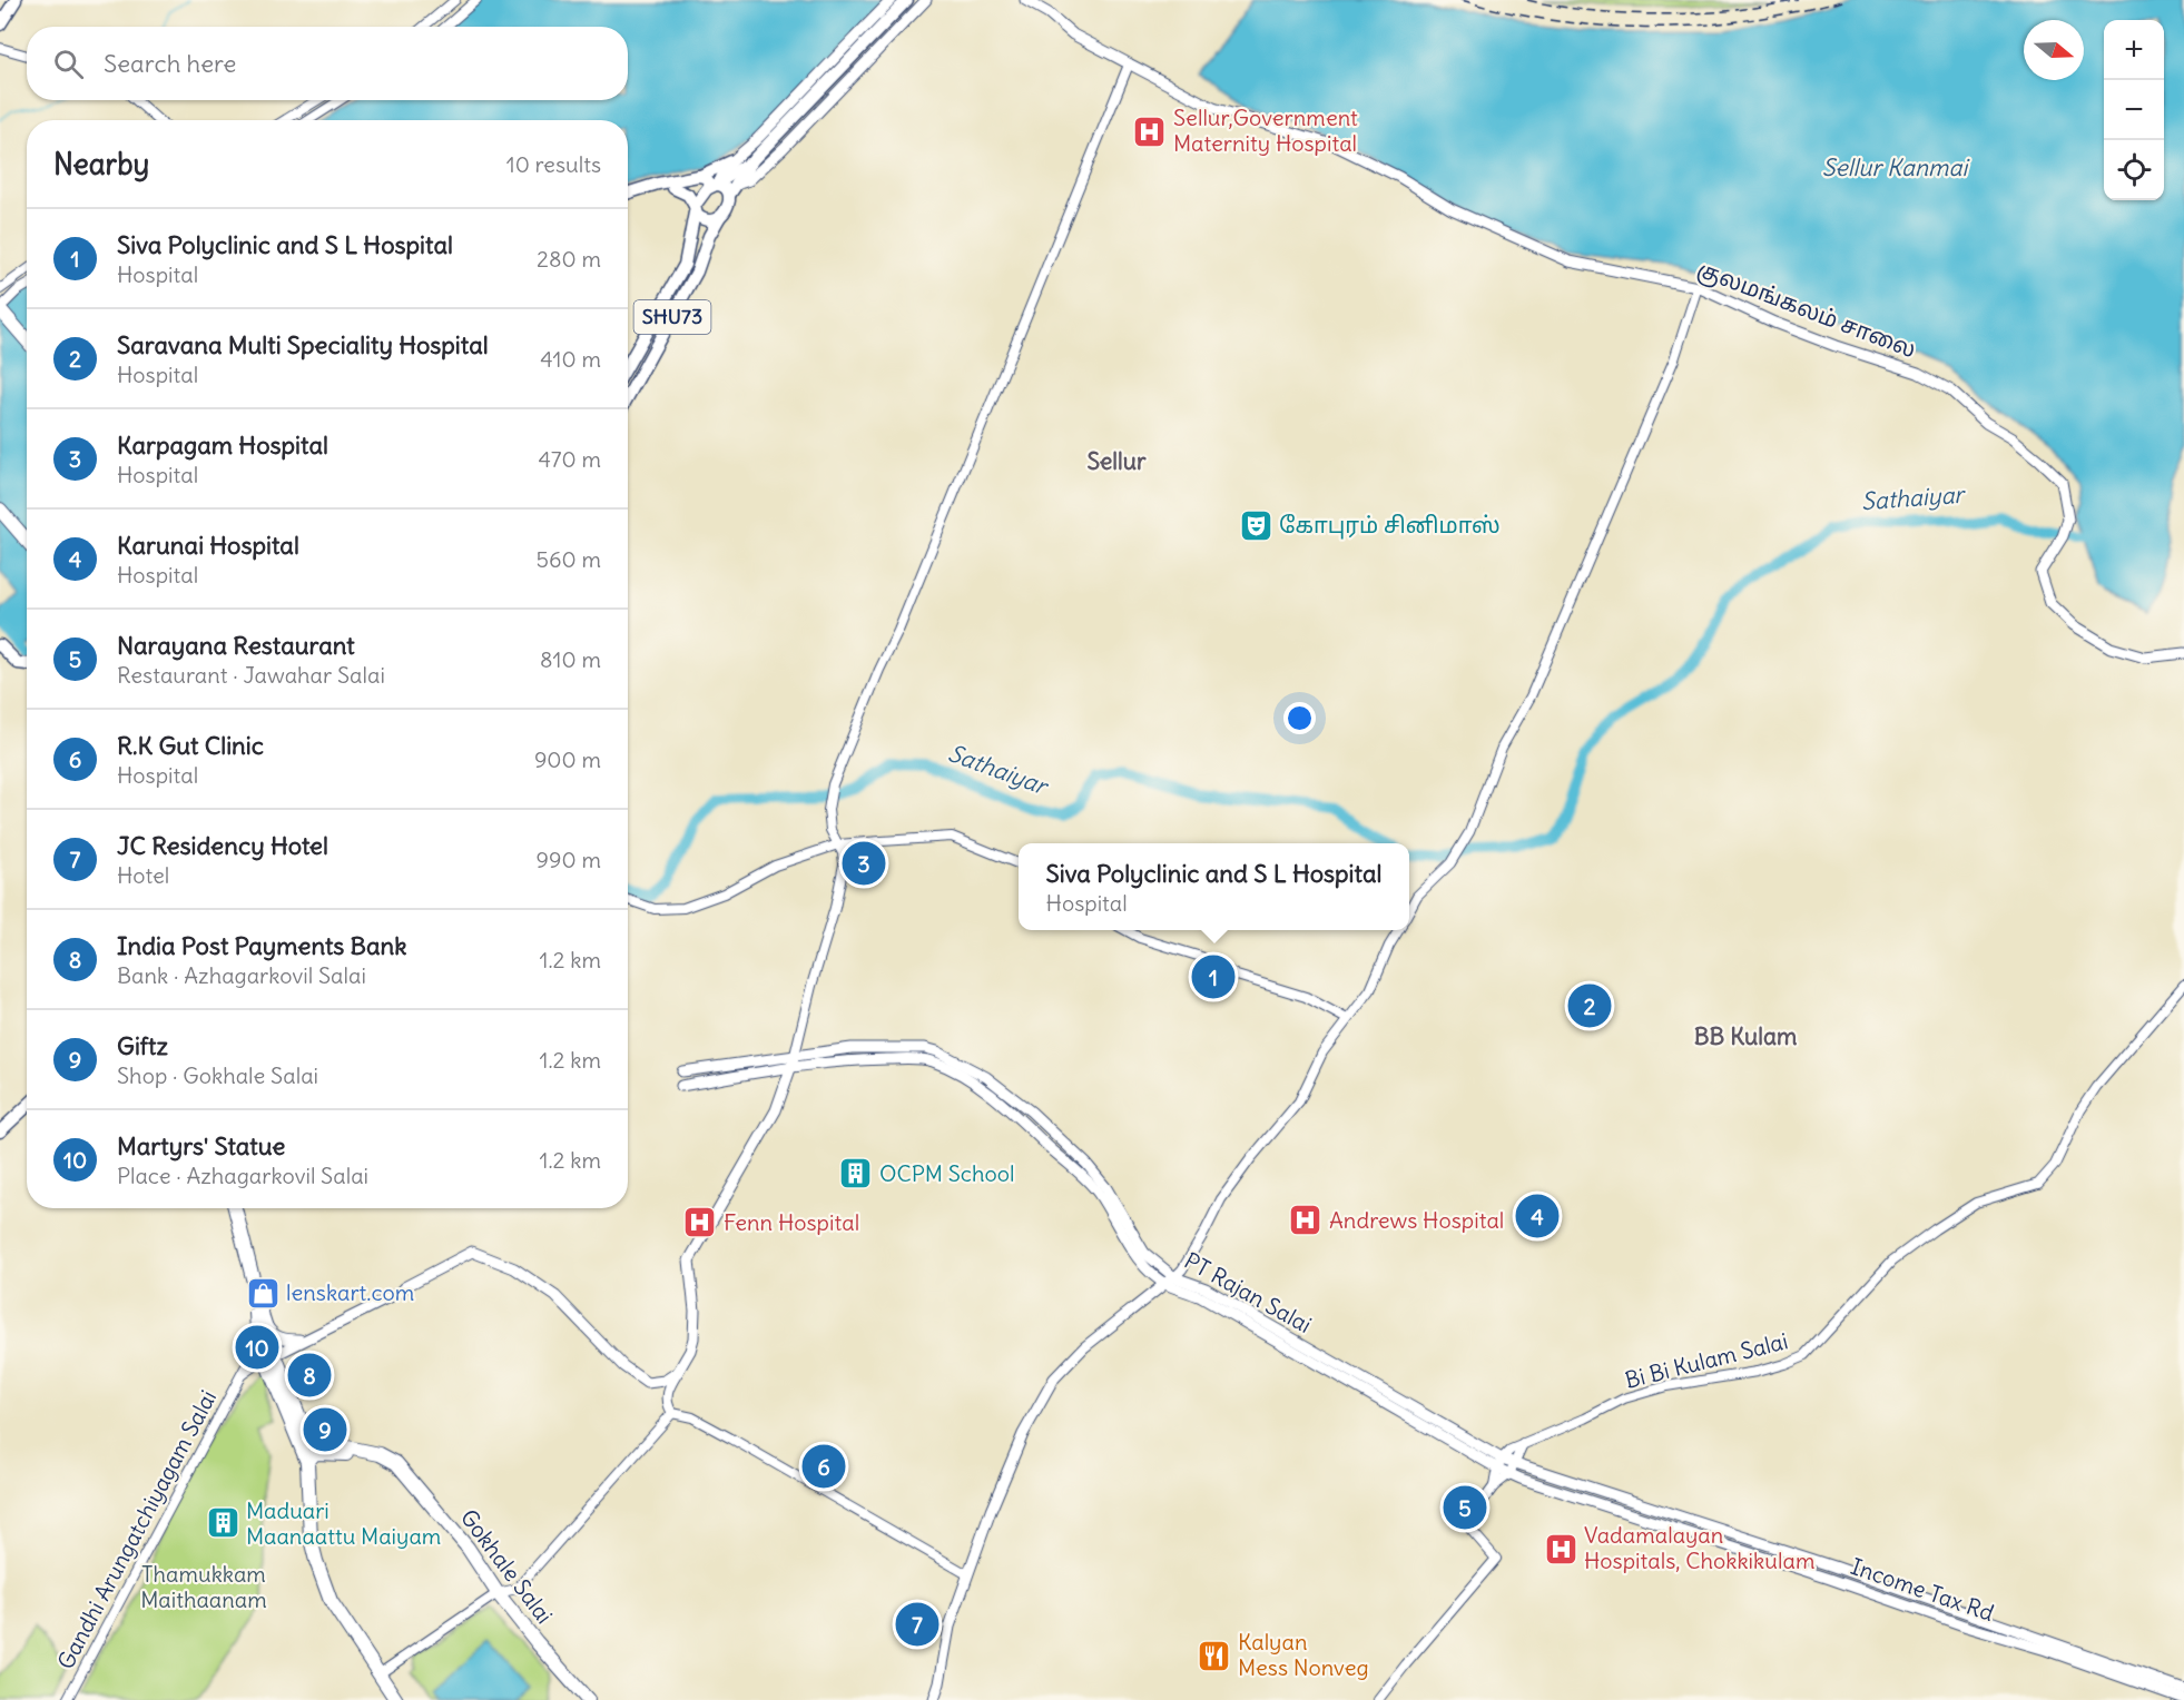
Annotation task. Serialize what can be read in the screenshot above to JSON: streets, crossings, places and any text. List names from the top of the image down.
{
  "streets": {
    "highway": ["Gokhale Salai"],
    "main road": [
      "குலமங்கலம் சாலை",
      "SHU73",
      "PT Rajan Salai",
      "Income Tax Rd"
    ],
    "street": ["Bi Bi Kulam Salai", "Gandhi Arungatchiyagam Salai"]
  },
  "crossings": [
    ["PT Rajan Salai", "Bi Bi Kulam Salai"],
    ["PT Rajan Salai", "Income Tax Rd"],
    ["Bi Bi Kulam Salai", "Income Tax Rd"],
    ["Gandhi Arungatchiyagam Salai", "Gokhale Salai"]
  ],
  "districts": ["Sellur", "BB Kulam"],
  "water": ["Sellur Kanmai", "Sathaiyar"],
  "parks": ["Thamukkam Maithaanam"],
  "places": {
    "hospital": [
      "Sellur,Government Maternity Hospital",
      "Andrews Hospital",
      "Fenn Hospital",
      "Vadamalayan Hospitals, Chokkikulam"
    ],
    "theatre": ["கோபுரம் சினிமாஸ்"],
    "building": ["OCPM School", "Maduari Maanaattu Maiyam"],
    "shop": ["lenskart.com"],
    "restaurant": ["Kalyan Mess Nonveg"]
  },
  "north": "right",
  "page": {
    "map_buttons": ["+", "−"],
    "search": "Search here",
    "heading": ["Nearby", "10 results"],
    "list": [
      {
        "mark": "1",
        "name": "Siva Polyclinic and S L Hospital",
        "note": "Hospital",
        "value": "280 m"
      },
      {
        "mark": "2",
        "name": "Saravana Multi Speciality Hospital",
        "note": "Hospital",
        "value": "410 m"
      },
      {
        "mark": "3",
        "name": "Karpagam Hospital",
        "note": "Hospital",
        "value": "470 m"
      },
      {
        "mark": "4",
        "name": "Karunai Hospital",
        "note": "Hospital",
        "value": "560 m"
      },
      {
        "mark": "5",
        "name": "Narayana Restaurant",
        "note": "Restaurant · Jawahar Salai",
        "value": "810 m"
      },
      {
        "mark": "6",
        "name": "R.K Gut Clinic",
        "note": "Hospital",
        "value": "900 m"
      },
      {
        "mark": "7",
        "name": "JC Residency Hotel",
        "note": "Hotel",
        "value": "990 m"
      },
      {
        "mark": "8",
        "name": "India Post Payments Bank",
        "note": "Bank · Azhagarkovil Salai",
        "value": "1.2 km"
      },
      {
        "mark": "9",
        "name": "Giftz",
        "note": "Shop · Gokhale Salai",
        "value": "1.2 km"
      },
      {
        "mark": "10",
        "name": "Martyrs' Statue",
        "note": "Place · Azhagarkovil Salai",
        "value": "1.2 km"
      }
    ],
    "pins": [
      "3",
      "1",
      "2",
      "4",
      "10",
      "8",
      "9",
      "6",
      "5",
      "7"
    ],
    "popup": ["Siva Polyclinic and S L Hospital", "Hospital"]
  }
}
